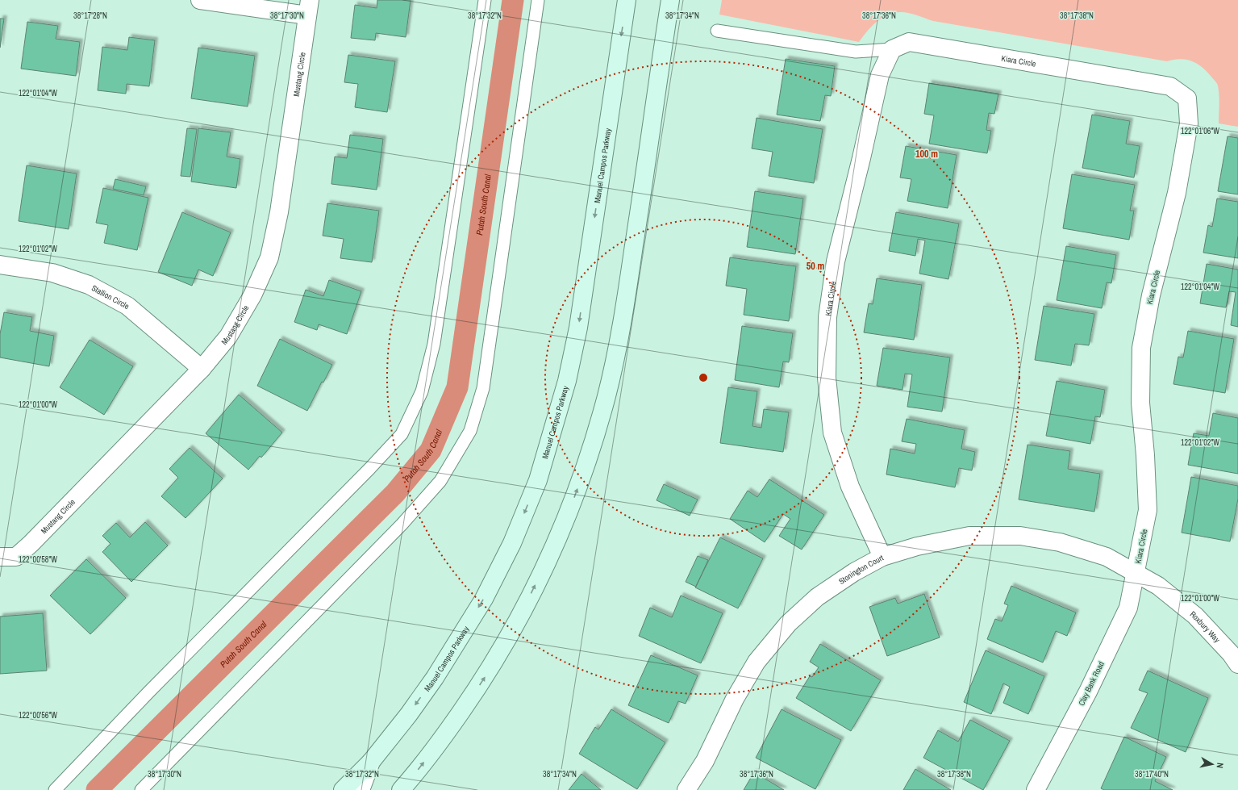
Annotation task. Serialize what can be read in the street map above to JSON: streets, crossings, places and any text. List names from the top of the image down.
{
  "streets": {
    "main road": ["Manuel Campos Parkway"],
    "street": [
      "Kiara Circle",
      "Mustang Circle",
      "Stallion Circle",
      "Stonington Court",
      "Roxbury Way",
      "Clay Bank Road"
    ]
  },
  "crossings": [
    ["Kiara Circle", "Stonington Court"],
    ["Kiara Circle", "Roxbury Way"],
    ["Kiara Circle", "Clay Bank Road"],
    ["Mustang Circle", "Stallion Circle"],
    ["Stonington Court", "Roxbury Way"],
    ["Stonington Court", "Clay Bank Road"],
    ["Roxbury Way", "Clay Bank Road"]
  ],
  "water": ["Putah South Canal"],
  "north": "right",
  "coordinates": [
    "38°17'30\"N",
    "38°17'32\"N",
    "38°17'34\"N",
    "38°17'36\"N",
    "38°17'38\"N",
    "38°17'28\"N",
    "122°01'04\"W",
    "122°01'06\"W",
    "122°01'02\"W",
    "122°01'00\"W",
    "122°00'58\"W",
    "122°00'56\"W",
    "38°17'40\"N"
  ],
  "rings": ["100 m", "50 m"]
}
